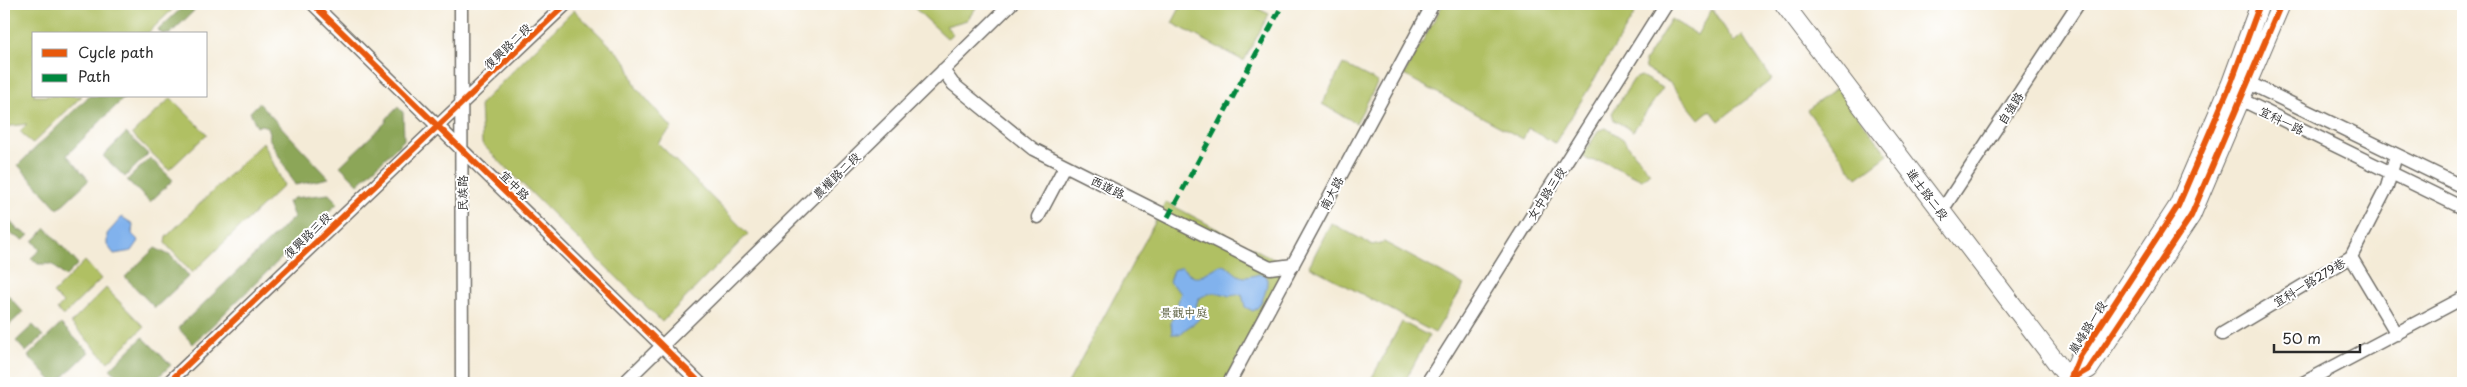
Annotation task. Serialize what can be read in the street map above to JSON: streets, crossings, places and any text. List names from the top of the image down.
{
  "streets": {
    "main road": ["進士路二段", "嵐峰路一段"],
    "street": [
      "復興路二段",
      "自強路",
      "宜科一路",
      "農權路二段",
      "宜中路",
      "西道路",
      "民族路",
      "南大路",
      "女中路三段",
      "復興路三段",
      "宜科一路279巷"
    ]
  },
  "crossings": [
    ["復興路二段", "民族路"],
    ["復興路二段", "復興路三段"],
    ["自強路", "進士路二段"],
    ["宜科一路", "宜科一路279巷"],
    ["宜科一路", "嵐峰路一段"],
    ["農權路二段", "宜中路"],
    ["農權路二段", "西道路"],
    ["宜中路", "民族路"],
    ["宜中路", "復興路三段"],
    ["西道路", "南大路"],
    ["民族路", "復興路三段"],
    ["進士路二段", "嵐峰路一段"]
  ],
  "parks": ["景觀中庭"],
  "legend": ["Cycle path", "Path"],
  "scale_bar": "50 m"
}
